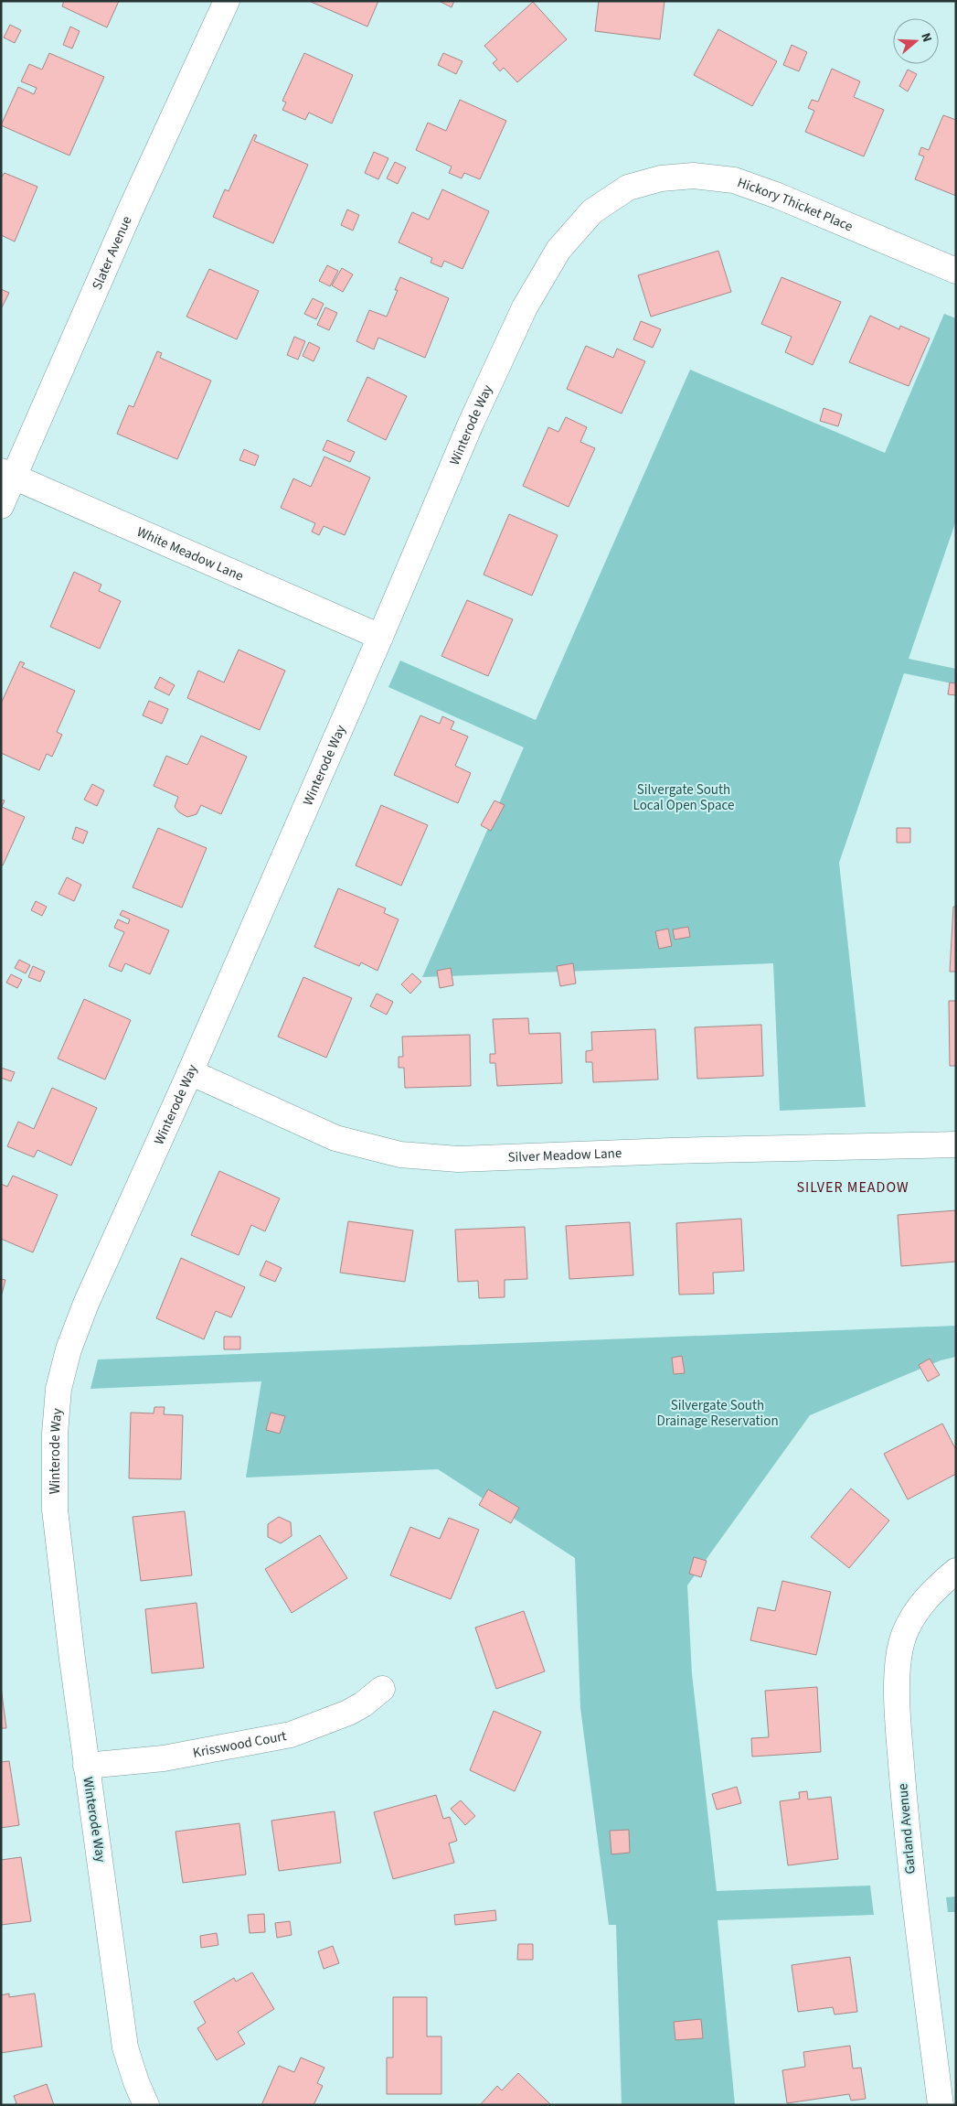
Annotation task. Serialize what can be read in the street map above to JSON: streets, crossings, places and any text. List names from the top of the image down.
{
  "streets": {
    "street": [
      "Hickory Thicket Place",
      "Slater Avenue",
      "Winterode Way",
      "White Meadow Lane",
      "Silver Meadow Lane",
      "Krisswood Court",
      "Garland Avenue"
    ]
  },
  "crossings": [
    ["Hickory Thicket Place", "Winterode Way"],
    ["Slater Avenue", "White Meadow Lane"],
    ["Winterode Way", "White Meadow Lane"],
    ["Winterode Way", "Silver Meadow Lane"],
    ["Winterode Way", "Krisswood Court"]
  ],
  "districts": ["SILVER MEADOW"],
  "parks": ["Silvergate South Local Open Space", "Silvergate South Drainage Reservation"],
  "north": "right"
}
